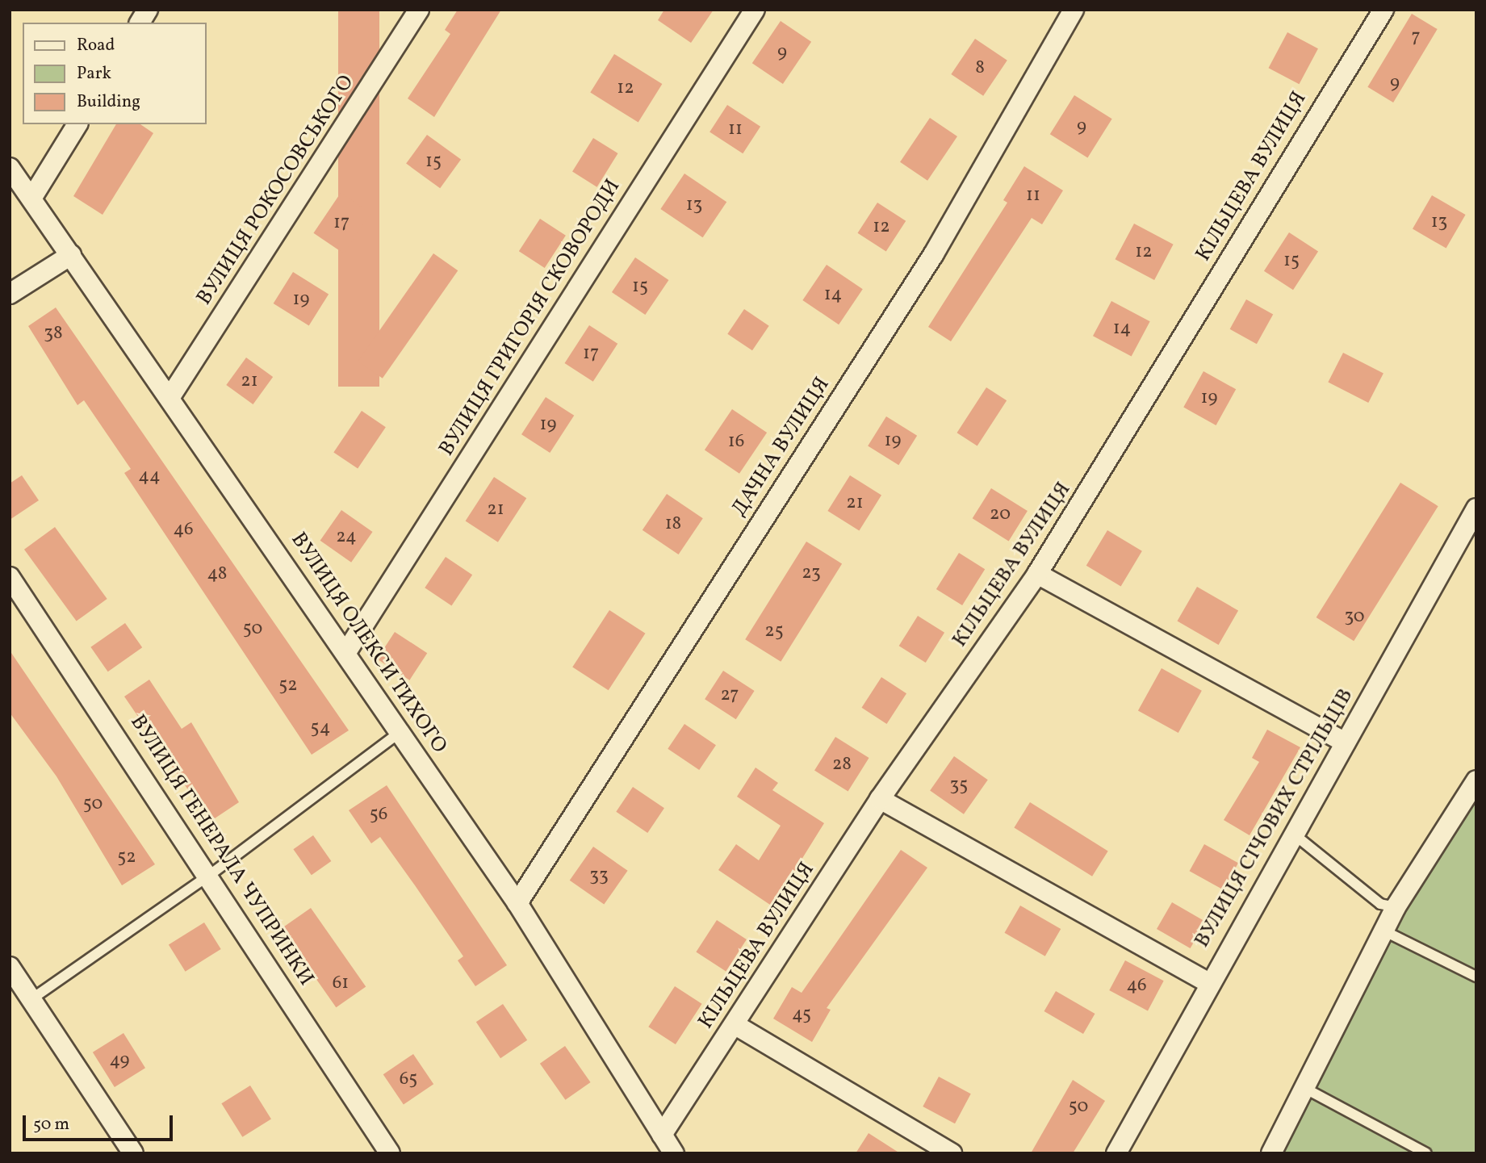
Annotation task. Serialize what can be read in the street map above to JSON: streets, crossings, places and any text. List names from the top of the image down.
{
  "streets": {
    "street": [
      "КІЛЬЦЕВА ВУЛИЦЯ",
      "ВУЛИЦЯ РОКОСОВСЬКОГО",
      "ВУЛИЦЯ ГРИГОРІЯ СКОВОРОДИ",
      "ДАЧНА ВУЛИЦЯ",
      "ВУЛИЦЯ ОЛЕКСИ ТИХОГО",
      "ВУЛИЦЯ СІЧОВИХ СТРІЛЬЦІВ",
      "ВУЛИЦЯ ГЕНЕРАЛА ЧУПРИНКИ"
    ]
  },
  "crossings": [
    ["КІЛЬЦЕВА ВУЛИЦЯ", "ВУЛИЦЯ ОЛЕКСИ ТИХОГО"],
    ["ВУЛИЦЯ РОКОСОВСЬКОГО", "ВУЛИЦЯ ОЛЕКСИ ТИХОГО"],
    ["ВУЛИЦЯ ГРИГОРІЯ СКОВОРОДИ", "ВУЛИЦЯ ОЛЕКСИ ТИХОГО"],
    ["ДАЧНА ВУЛИЦЯ", "ВУЛИЦЯ ОЛЕКСИ ТИХОГО"]
  ],
  "house_numbers": [
    "7",
    "9",
    "8",
    "9",
    "12",
    "9",
    "11",
    "15",
    "11",
    "13",
    "13",
    "17",
    "12",
    "12",
    "15",
    "15",
    "14",
    "19",
    "14",
    "38",
    "17",
    "21",
    "19",
    "19",
    "19",
    "16",
    "44",
    "21",
    "21",
    "20",
    "18",
    "46",
    "24",
    "23",
    "48",
    "30",
    "50",
    "25",
    "52",
    "27",
    "54",
    "28",
    "35",
    "50",
    "56",
    "52",
    "33",
    "61",
    "46",
    "45",
    "49",
    "65",
    "50"
  ],
  "legend": ["Road", "Park", "Building"],
  "scale_bar": "50 m"
}
